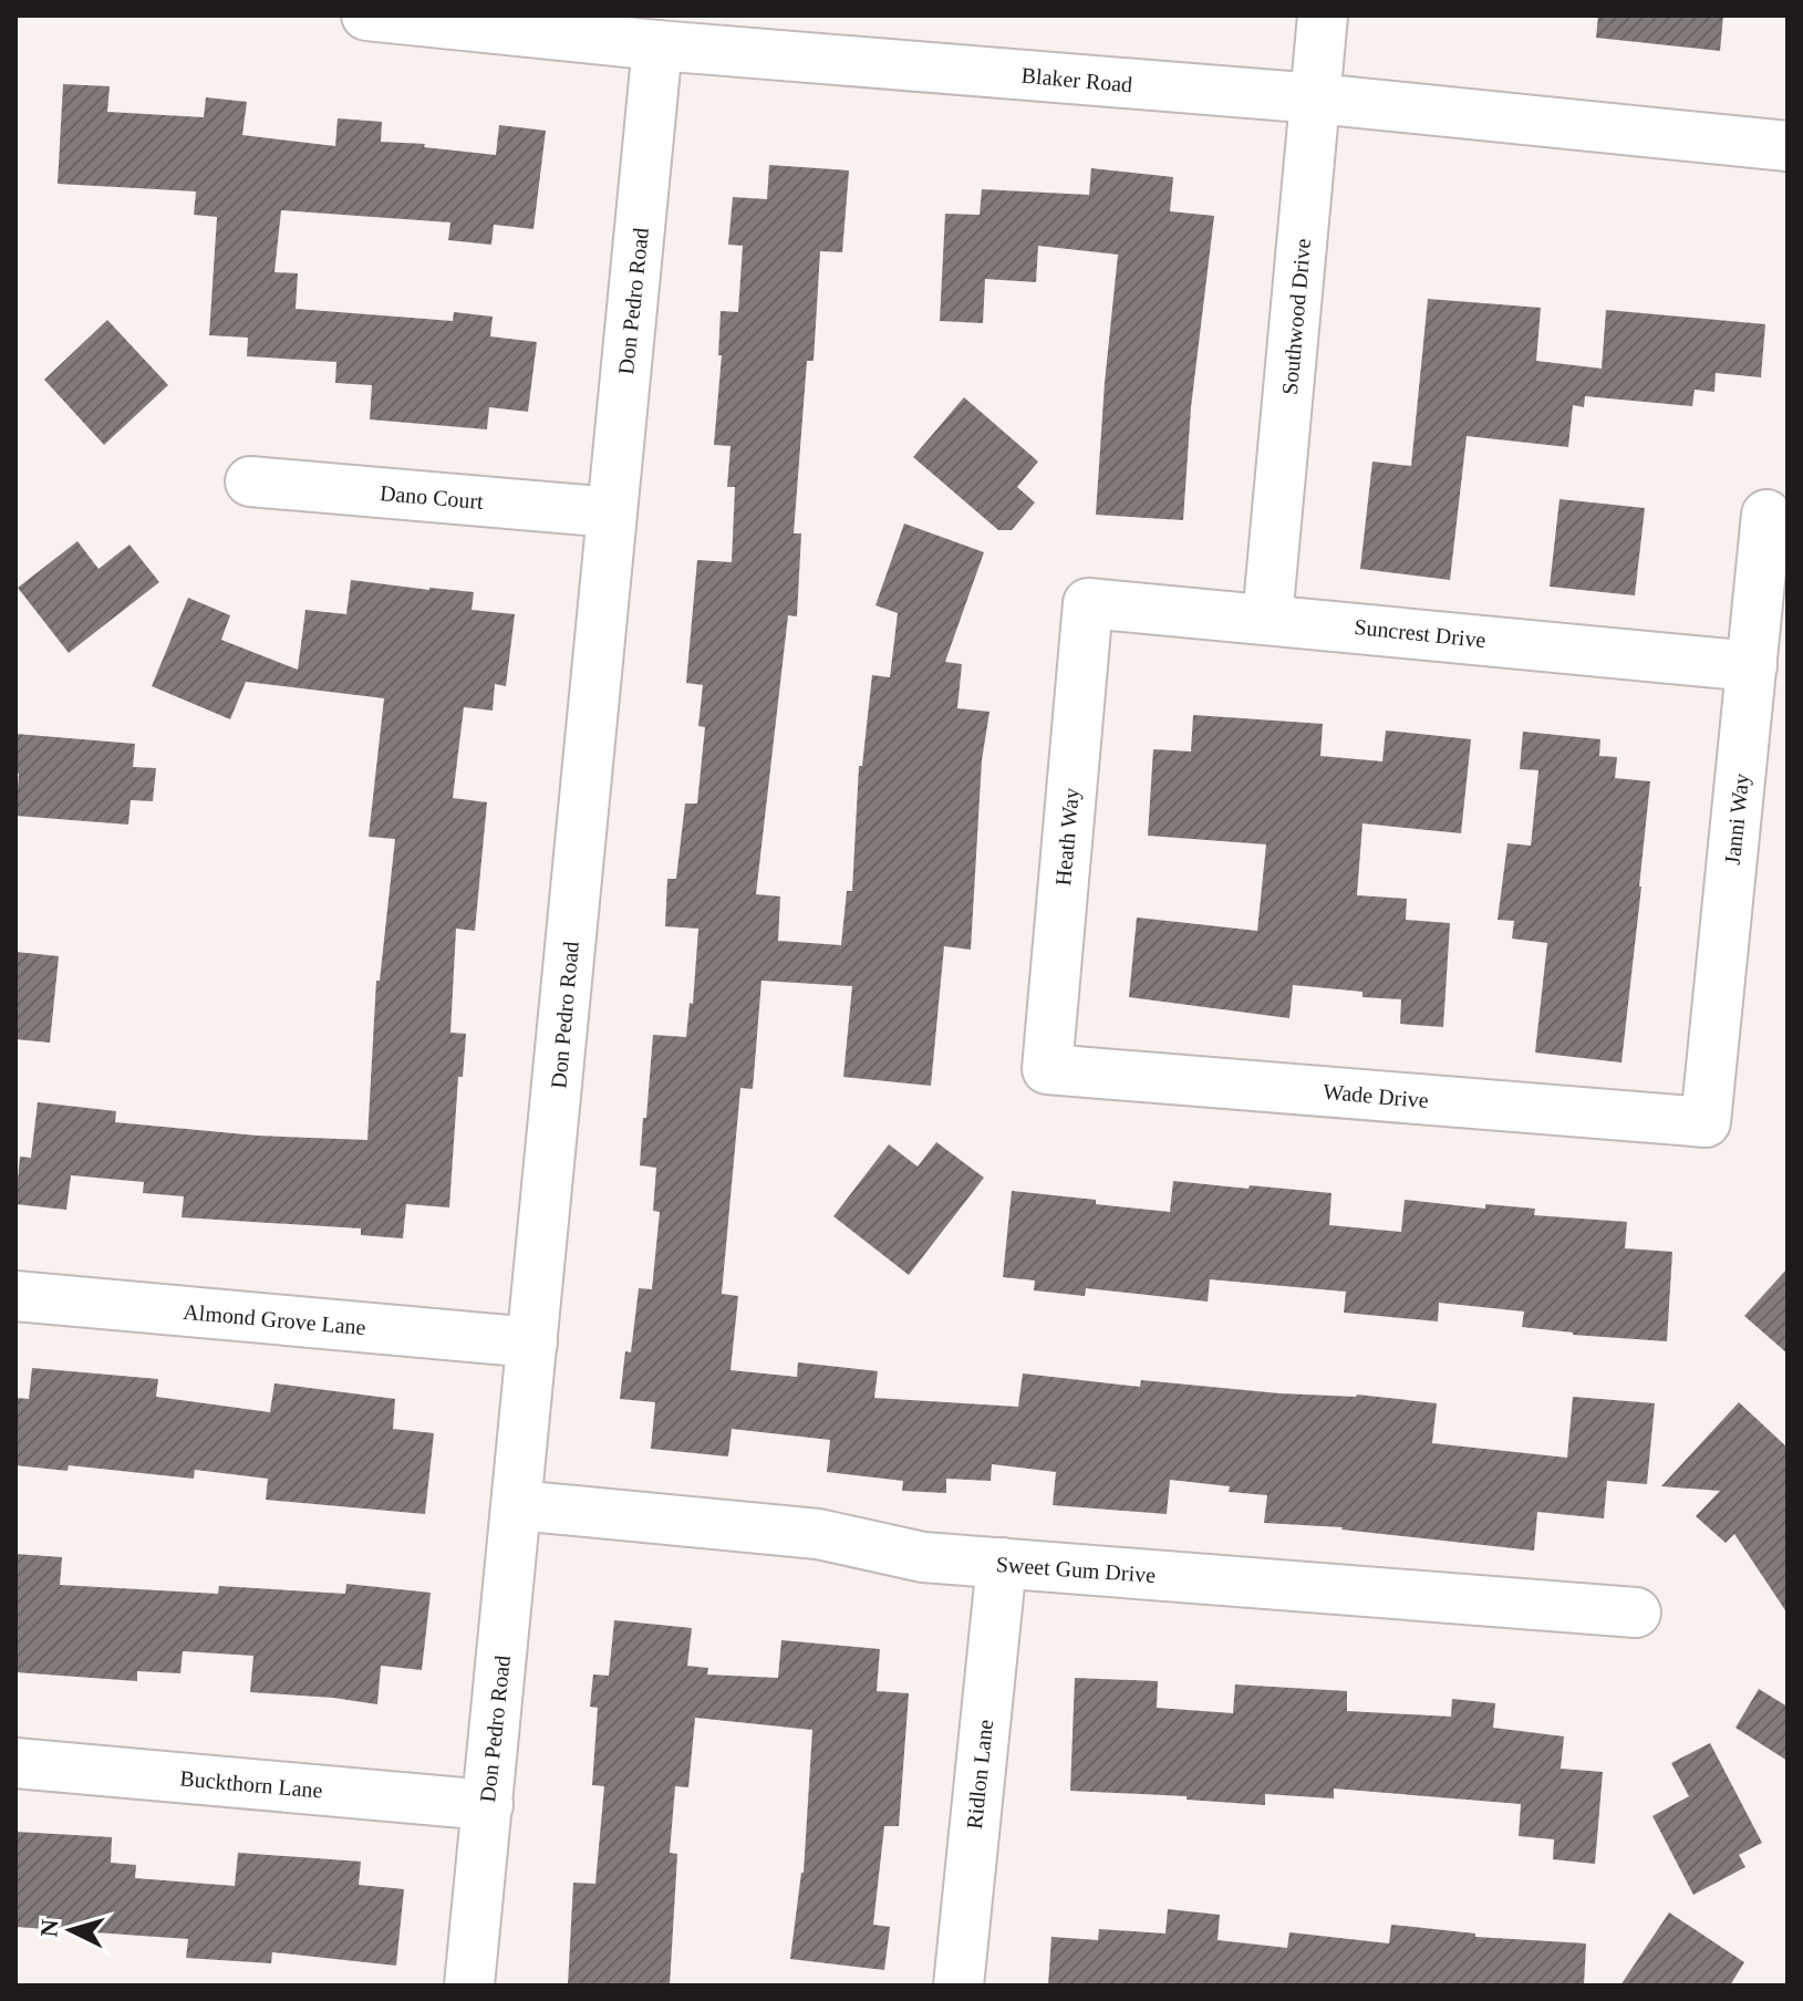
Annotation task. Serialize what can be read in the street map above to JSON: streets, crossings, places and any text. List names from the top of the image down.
{
  "streets": {
    "street": [
      "Blaker Road",
      "Don Pedro Road",
      "Southwood Drive",
      "Dano Court",
      "Suncrest Drive",
      "Janni Way",
      "Heath Way",
      "Wade Drive",
      "Almond Grove Lane",
      "Sweet Gum Drive",
      "Ridlon Lane",
      "Buckthorn Lane"
    ]
  },
  "crossings": [
    ["Blaker Road", "Don Pedro Road"],
    ["Blaker Road", "Southwood Drive"],
    ["Don Pedro Road", "Dano Court"],
    ["Don Pedro Road", "Almond Grove Lane"],
    ["Don Pedro Road", "Sweet Gum Drive"],
    ["Don Pedro Road", "Buckthorn Lane"],
    ["Southwood Drive", "Suncrest Drive"],
    ["Suncrest Drive", "Janni Way"],
    ["Suncrest Drive", "Heath Way"],
    ["Janni Way", "Wade Drive"],
    ["Heath Way", "Wade Drive"],
    ["Sweet Gum Drive", "Ridlon Lane"]
  ],
  "north": "left"
}
